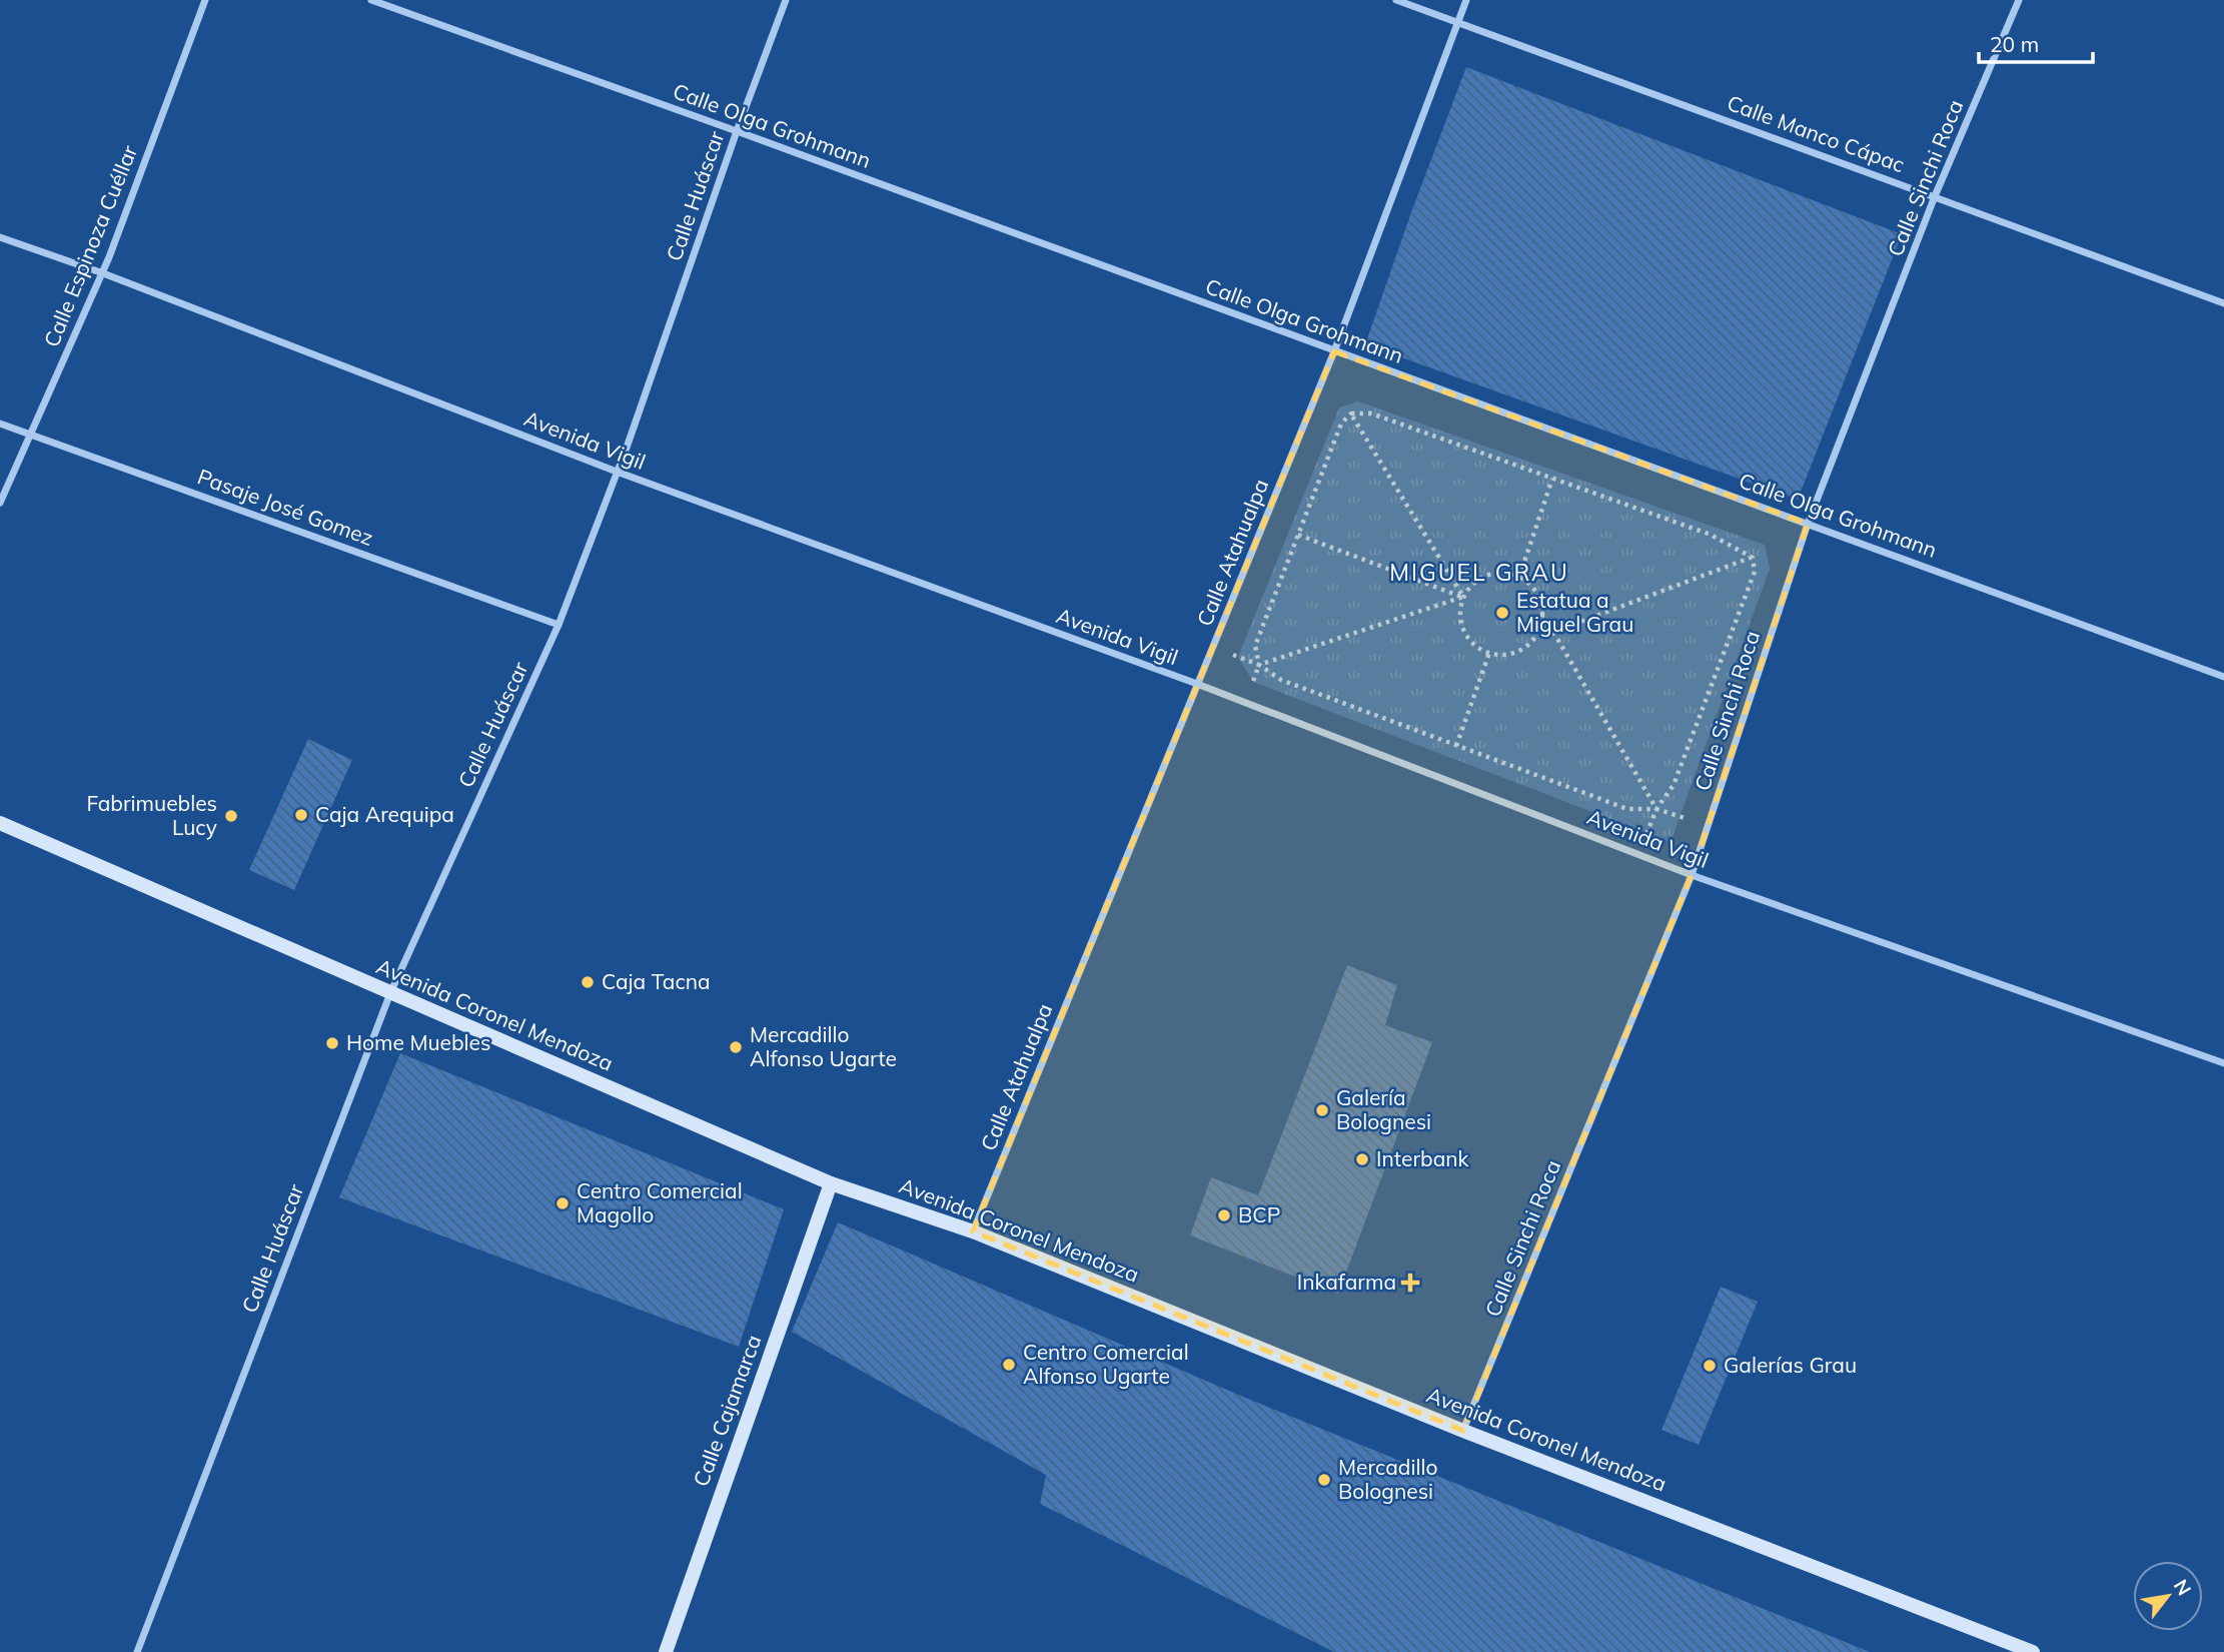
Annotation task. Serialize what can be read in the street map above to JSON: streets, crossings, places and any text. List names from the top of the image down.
{
  "streets": {
    "street": [
      "Calle Olga Grohmann",
      "Calle Manco Cápac",
      "Calle Sinchi Roca",
      "Calle Huáscar",
      "Calle Espinoza Cuéllar",
      "Avenida Vigil",
      "Pasaje José Gomez",
      "Calle Atahualpa",
      "Avenida Coronel Mendoza",
      "Calle Cajamarca"
    ]
  },
  "crossings": [
    ["Calle Olga Grohmann", "Calle Sinchi Roca"],
    ["Calle Olga Grohmann", "Calle Huáscar"],
    ["Calle Olga Grohmann", "Calle Atahualpa"],
    ["Calle Manco Cápac", "Calle Sinchi Roca"],
    ["Calle Manco Cápac", "Calle Atahualpa"],
    ["Calle Sinchi Roca", "Avenida Vigil"],
    ["Calle Sinchi Roca", "Avenida Coronel Mendoza"],
    ["Calle Huáscar", "Avenida Vigil"],
    ["Calle Huáscar", "Pasaje José Gomez"],
    ["Calle Huáscar", "Avenida Coronel Mendoza"],
    ["Calle Espinoza Cuéllar", "Avenida Vigil"],
    ["Calle Espinoza Cuéllar", "Pasaje José Gomez"],
    ["Avenida Vigil", "Calle Atahualpa"],
    ["Calle Atahualpa", "Avenida Coronel Mendoza"],
    ["Avenida Coronel Mendoza", "Calle Cajamarca"]
  ],
  "districts": ["MIGUEL GRAU"],
  "places": {
    "other": [
      "Estatua a Miguel Grau",
      "Caja Arequipa",
      "Fabrimuebles Lucy",
      "Caja Tacna",
      "Home Muebles",
      "Mercadillo Alfonso Ugarte",
      "Galería Bolognesi",
      "Interbank",
      "Centro Comercial Magollo",
      "BCP",
      "Centro Comercial Alfonso Ugarte",
      "Galerías Grau",
      "Mercadillo Bolognesi"
    ],
    "health": ["Inkafarma"]
  },
  "scale_bar": "20 m",
  "north": "top right"
}
